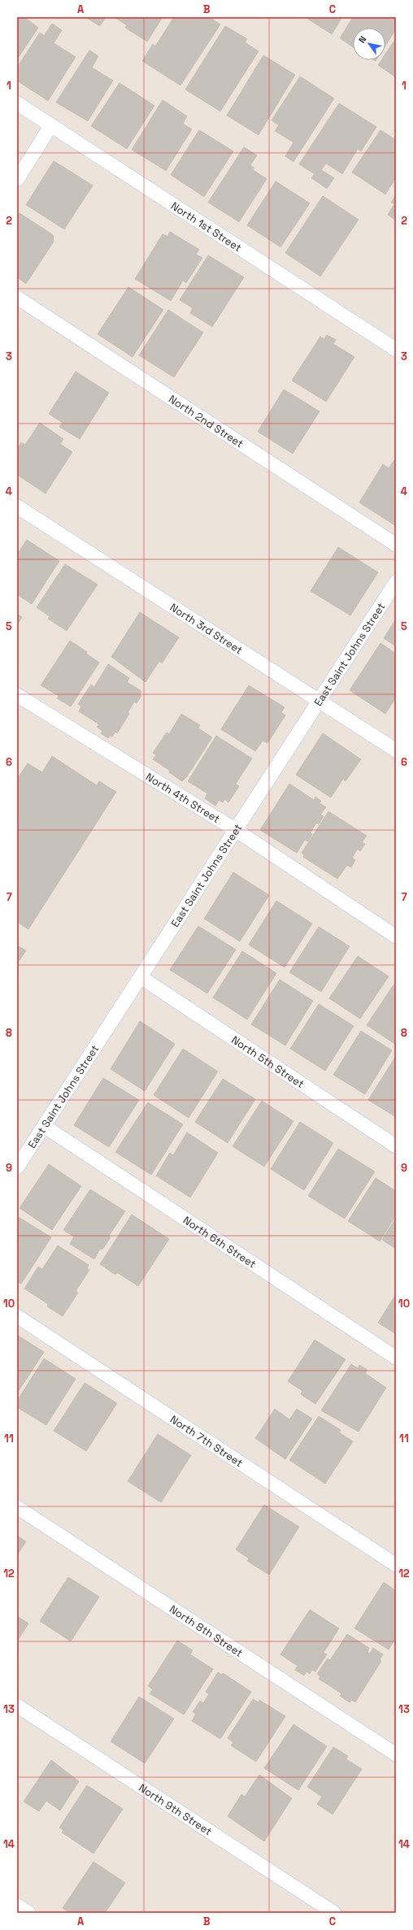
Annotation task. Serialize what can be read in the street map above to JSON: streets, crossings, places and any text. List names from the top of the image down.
{
  "streets": {
    "lane": [
      "North 1st Street",
      "North 2nd Street",
      "North 3rd Street",
      "East Saint Johns Street",
      "North 4th Street",
      "North 5th Street",
      "North 6th Street",
      "North 7th Street",
      "North 8th Street",
      "North 9th Street"
    ]
  },
  "crossings": [
    ["North 3rd Street", "East Saint Johns Street"],
    ["East Saint Johns Street", "North 4th Street"],
    ["East Saint Johns Street", "North 5th Street"],
    ["East Saint Johns Street", "North 6th Street"]
  ],
  "north": "top left",
  "grid": {
    "columns": ["A", "B", "C"],
    "rows": [
      "1",
      "2",
      "3",
      "4",
      "5",
      "6",
      "7",
      "8",
      "9",
      "10",
      "11",
      "12",
      "13",
      "14"
    ]
  }
}
